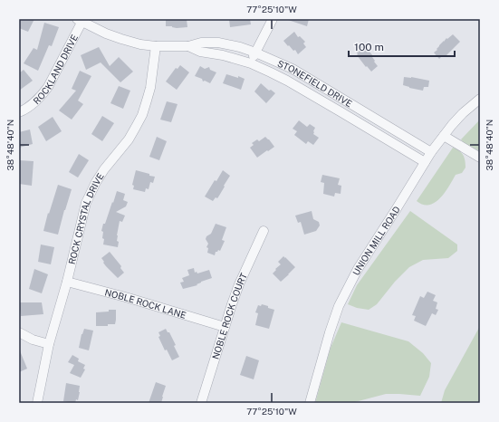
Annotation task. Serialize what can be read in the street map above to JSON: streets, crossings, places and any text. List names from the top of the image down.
{
  "streets": {
    "street": [
      "ROCKLAND DRIVE",
      "STONEFIELD DRIVE",
      "ROCK CRYSTAL DRIVE",
      "UNION MILL ROAD",
      "NOBLE ROCK LANE",
      "NOBLE ROCK COURT"
    ]
  },
  "crossings": [
    ["ROCKLAND DRIVE", "STONEFIELD DRIVE"],
    ["STONEFIELD DRIVE", "ROCK CRYSTAL DRIVE"],
    ["STONEFIELD DRIVE", "UNION MILL ROAD"],
    ["ROCK CRYSTAL DRIVE", "NOBLE ROCK LANE"],
    ["NOBLE ROCK LANE", "NOBLE ROCK COURT"]
  ],
  "scale_bar": "100 m",
  "coordinates": ["77°25'10\"W", "38°48'40\"N"]
}
